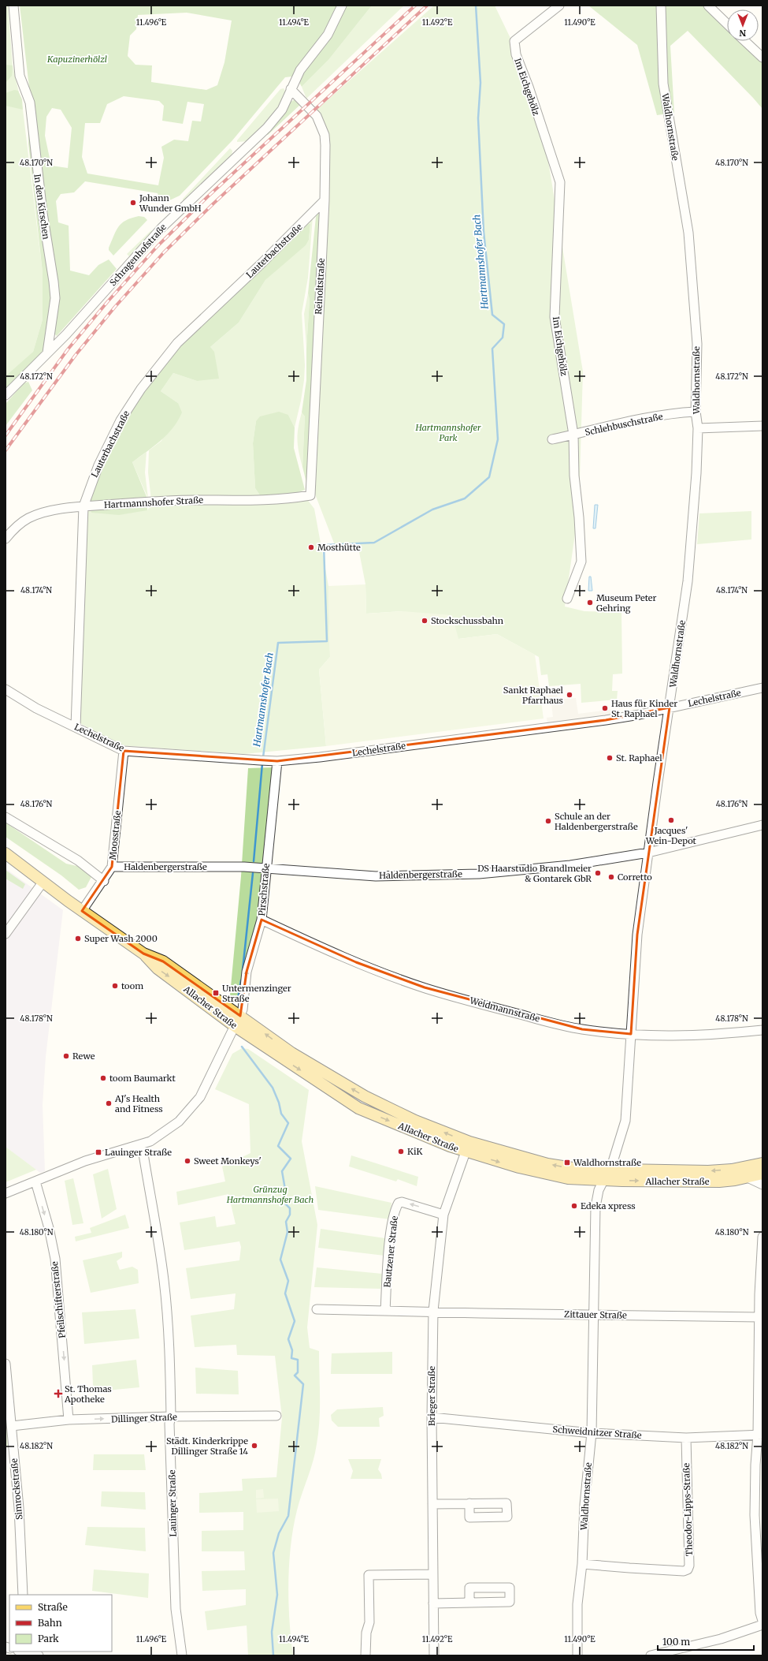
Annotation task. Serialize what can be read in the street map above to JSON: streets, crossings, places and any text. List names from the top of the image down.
{
  "streets": {
    "main road": ["Allacher Straße"],
    "street": [
      "Im Eichgehölz",
      "Waldhornstraße",
      "In den Kirschen",
      "Lauterbachstraße",
      "Schragenhofstraße",
      "Reinoltstraße",
      "Schlehbuschstraße",
      "Hartmannshofer Straße",
      "Lechelstraße",
      "Moosstraße",
      "Haldenbergerstraße",
      "Pirschstraße",
      "Weidmannstraße",
      "Bautzener Straße",
      "Pfeilschifterstraße",
      "Zittauer Straße",
      "Brieger Straße",
      "Dillinger Straße",
      "Schweidnitzer Straße",
      "Simrockstraße",
      "Lauinger Straße",
      "Theodor-Lipps-Straße"
    ]
  },
  "crossings": [
    ["Im Eichgehölz", "Schlehbuschstraße"],
    ["Waldhornstraße", "Schlehbuschstraße"],
    ["Waldhornstraße", "Lechelstraße"],
    ["Waldhornstraße", "Haldenbergerstraße"],
    ["Waldhornstraße", "Allacher Straße"],
    ["Waldhornstraße", "Weidmannstraße"],
    ["Waldhornstraße", "Zittauer Straße"],
    ["Waldhornstraße", "Schweidnitzer Straße"],
    ["Waldhornstraße", "Theodor-Lipps-Straße"],
    ["In den Kirschen", "Schragenhofstraße"],
    ["Lauterbachstraße", "Reinoltstraße"],
    ["Lauterbachstraße", "Hartmannshofer Straße"],
    ["Lauterbachstraße", "Lechelstraße"],
    ["Schragenhofstraße", "Reinoltstraße"],
    ["Reinoltstraße", "Hartmannshofer Straße"],
    ["Lechelstraße", "Moosstraße"],
    ["Lechelstraße", "Pirschstraße"],
    ["Moosstraße", "Haldenbergerstraße"],
    ["Moosstraße", "Allacher Straße"],
    ["Haldenbergerstraße", "Pirschstraße"],
    ["Pirschstraße", "Allacher Straße"],
    ["Pirschstraße", "Weidmannstraße"],
    ["Allacher Straße", "Brieger Straße"],
    ["Bautzener Straße", "Brieger Straße"],
    ["Pfeilschifterstraße", "Dillinger Straße"],
    ["Zittauer Straße", "Brieger Straße"],
    ["Brieger Straße", "Schweidnitzer Straße"],
    ["Dillinger Straße", "Simrockstraße"],
    ["Dillinger Straße", "Lauinger Straße"],
    ["Schweidnitzer Straße", "Theodor-Lipps-Straße"]
  ],
  "one_way": ["Pirschstraße", "Pfeilschifterstraße", "Dillinger Straße"],
  "water": ["Hartmannshofer Bach"],
  "parks": ["Kapuzinerhölzl", "Hartmannshofer Park", "Grünzug Hartmannshofer Bach"],
  "places": {
    "other": [
      "Johann Wunder GmbH",
      "Mosthütte",
      "Museum Peter Gehring",
      "Stockschussbahn",
      "Sankt Raphael Pfarrhaus",
      "Haus für Kinder St. Raphael",
      "St. Raphael",
      "Jacques' Wein-Depot",
      "Schule an der Haldenbergerstraße",
      "DS Haarstudio Brandlmeier & Gontarek GbR",
      "Corretto",
      "Super Wash 2000",
      "toom",
      "Rewe",
      "toom Baumarkt",
      "AJ's Health and Fitness",
      "KiK",
      "Sweet Monkeys'",
      "Edeka xpress",
      "Städt. Kinderkrippe Dillinger Straße 14"
    ],
    "transit": ["Untermenzinger Straße", "Lauinger Straße", "Waldhornstraße"],
    "health": ["St. Thomas Apotheke"]
  },
  "legend": ["Straße", "Bahn", "Park"],
  "scale_bar": "100 m",
  "north": "bottom",
  "coordinates": [
    "11.496°E",
    "11.494°E",
    "11.492°E",
    "11.490°E",
    "48.170°N",
    "48.172°N",
    "48.174°N",
    "48.176°N",
    "48.178°N",
    "48.180°N",
    "48.182°N"
  ]
}
